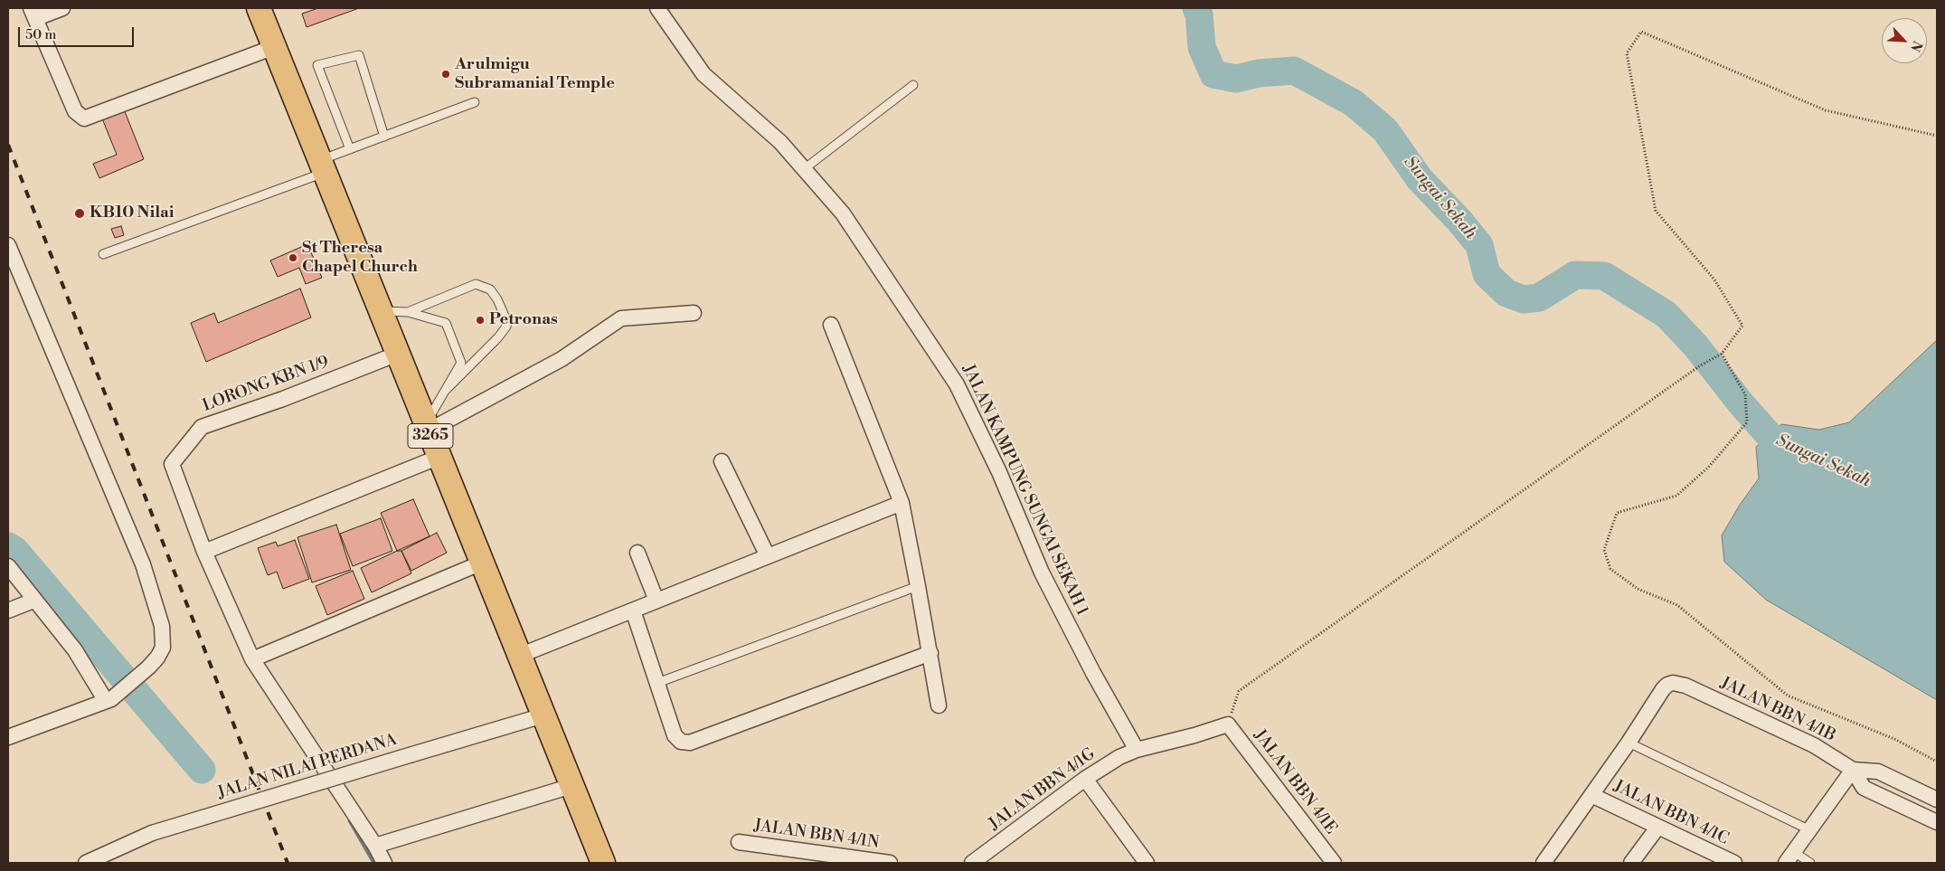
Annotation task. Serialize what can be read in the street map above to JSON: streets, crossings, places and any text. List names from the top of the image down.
{
  "streets": {
    "main road": ["3265"],
    "street": [
      "LORONG KBN 1/9",
      "JALAN KAMPUNG SUNGAI SEKAH 1",
      "JALAN BBN 4/1B",
      "JALAN NILAI PERDANA",
      "JALAN BBN 4/1E",
      "JALAN BBN 4/1G",
      "JALAN BBN 4/1C",
      "JALAN BBN 4/1N"
    ]
  },
  "crossings": [
    ["LORONG KBN 1/9", "3265"],
    ["3265", "JALAN NILAI PERDANA"],
    ["JALAN KAMPUNG SUNGAI SEKAH 1", "JALAN BBN 4/1G"],
    ["JALAN BBN 4/1E", "JALAN BBN 4/1G"]
  ],
  "water": ["Sungai Sekah"],
  "places": [
    "Arulmigu Subramanial Temple",
    "KB10 Nilai",
    "St Theresa Chapel Church",
    "Petronas"
  ],
  "scale_bar": "50 m",
  "north": "bottom right"
}
